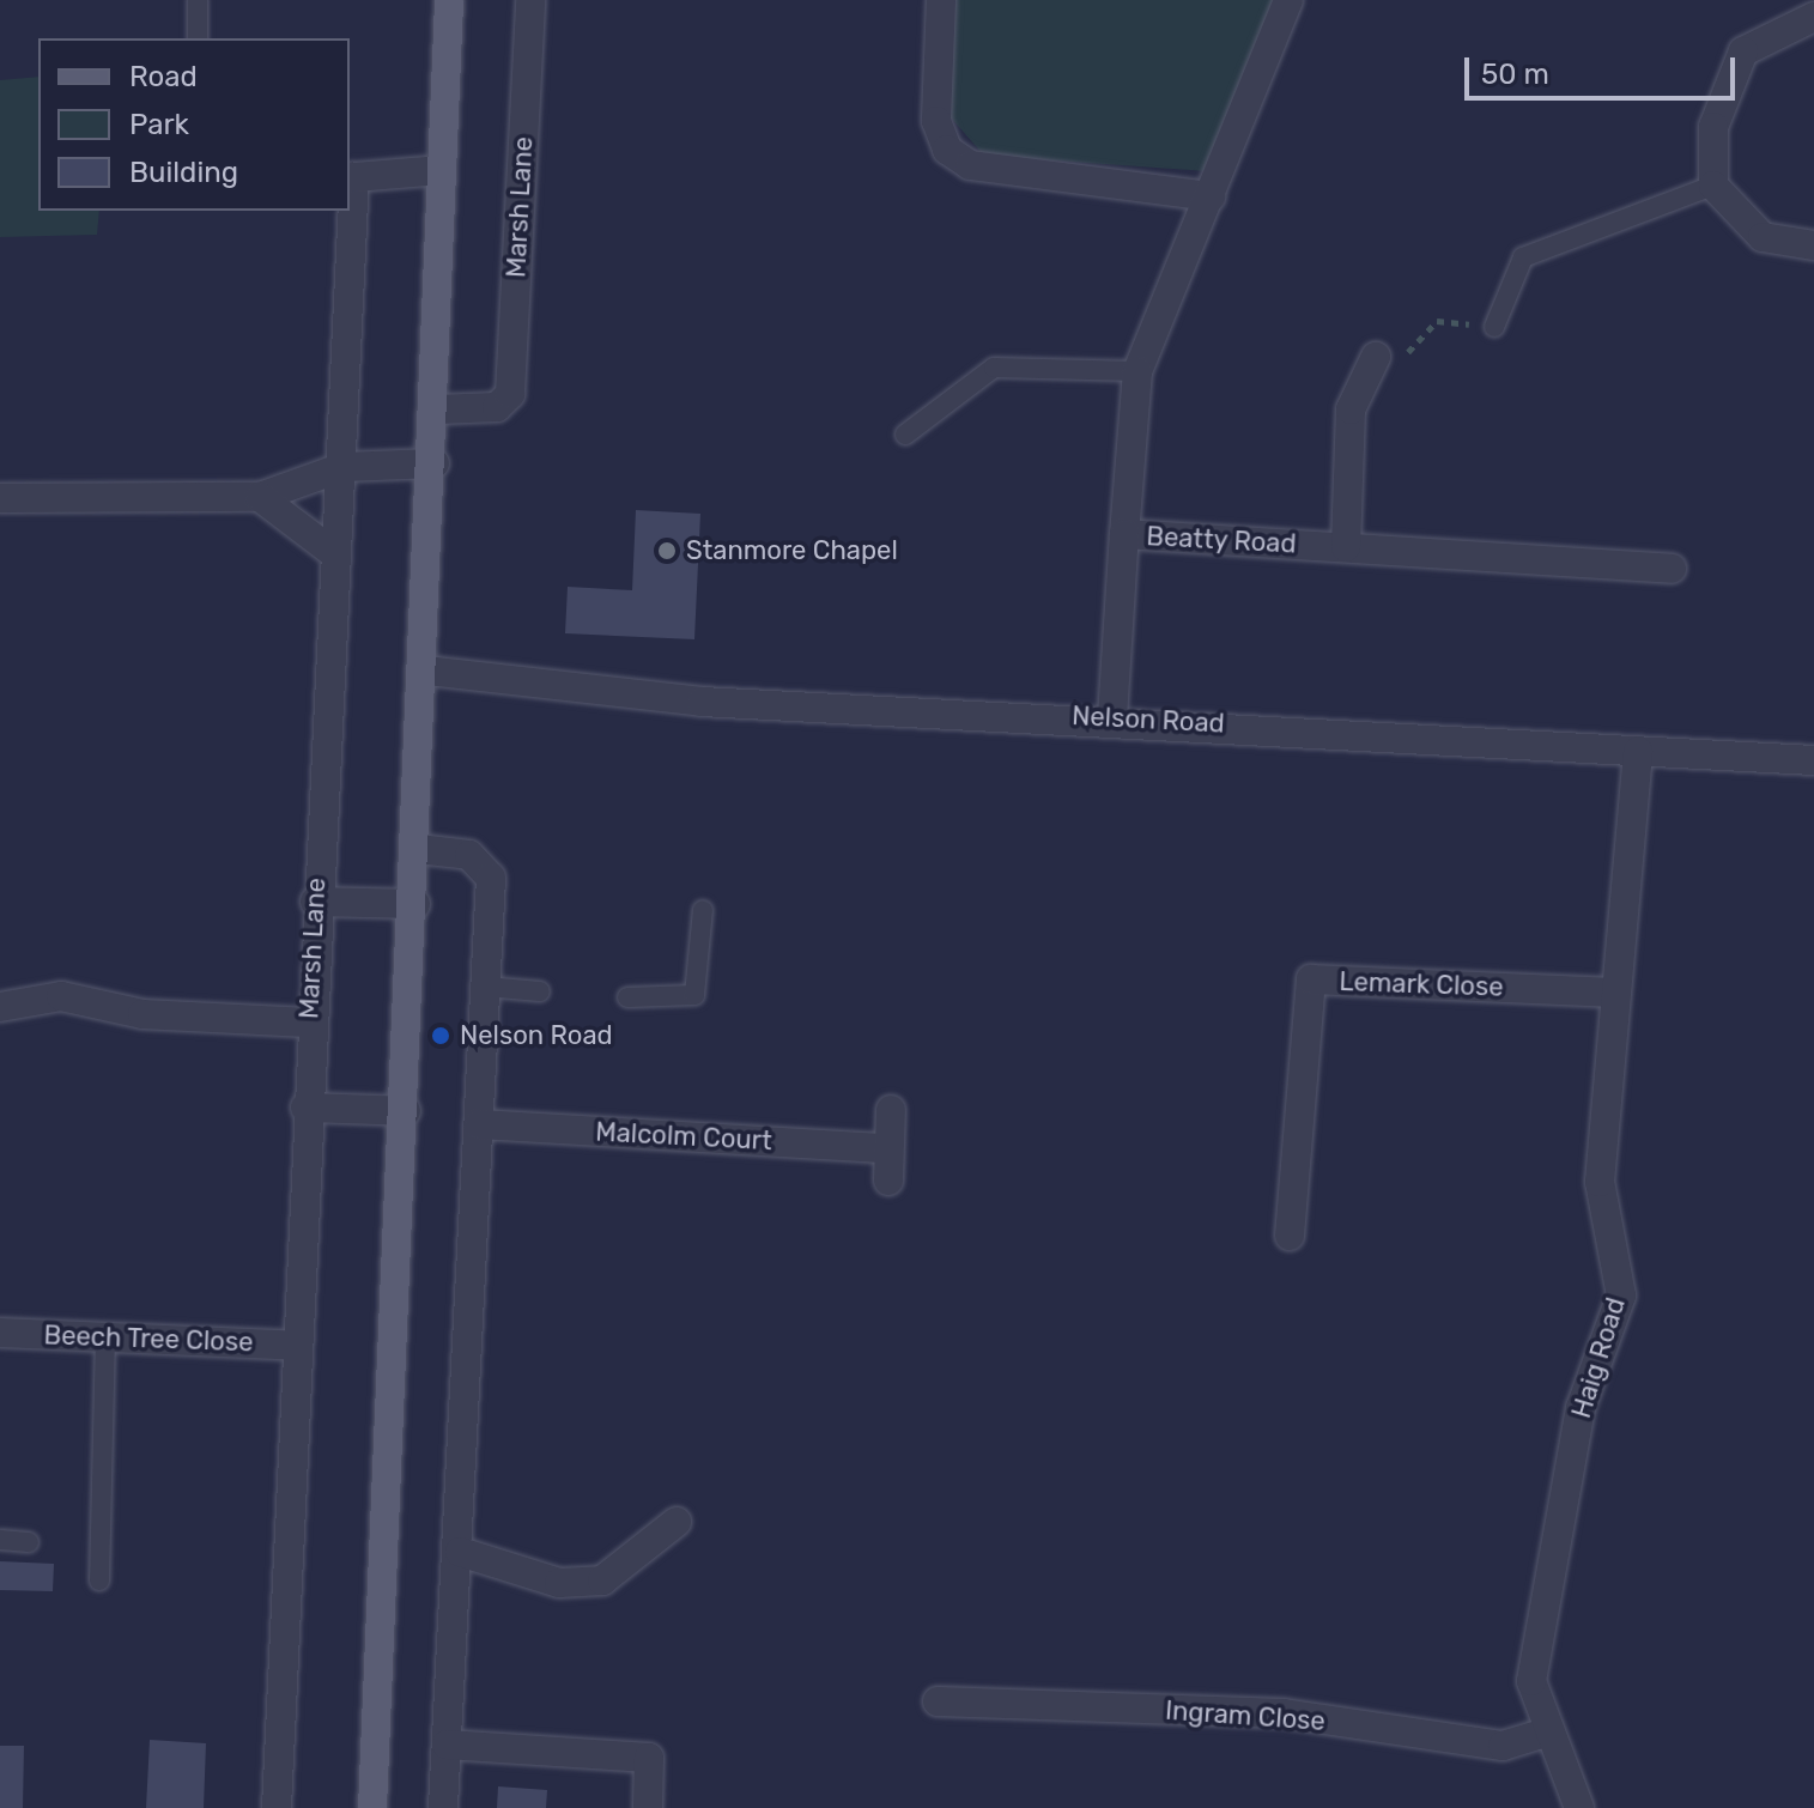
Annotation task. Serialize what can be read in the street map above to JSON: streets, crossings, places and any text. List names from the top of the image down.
{
  "streets": {
    "street": [
      "Marsh Lane",
      "Beatty Road",
      "Nelson Road",
      "Lemark Close",
      "Malcolm Court",
      "Beech Tree Close",
      "Haig Road",
      "Ingram Close"
    ]
  },
  "crossings": [
    ["Marsh Lane", "Beech Tree Close"],
    ["Nelson Road", "Haig Road"],
    ["Lemark Close", "Haig Road"],
    ["Haig Road", "Ingram Close"]
  ],
  "places": ["Stanmore Chapel", "Nelson Road"],
  "legend": ["Road", "Park", "Building"],
  "scale_bar": "50 m"
}
